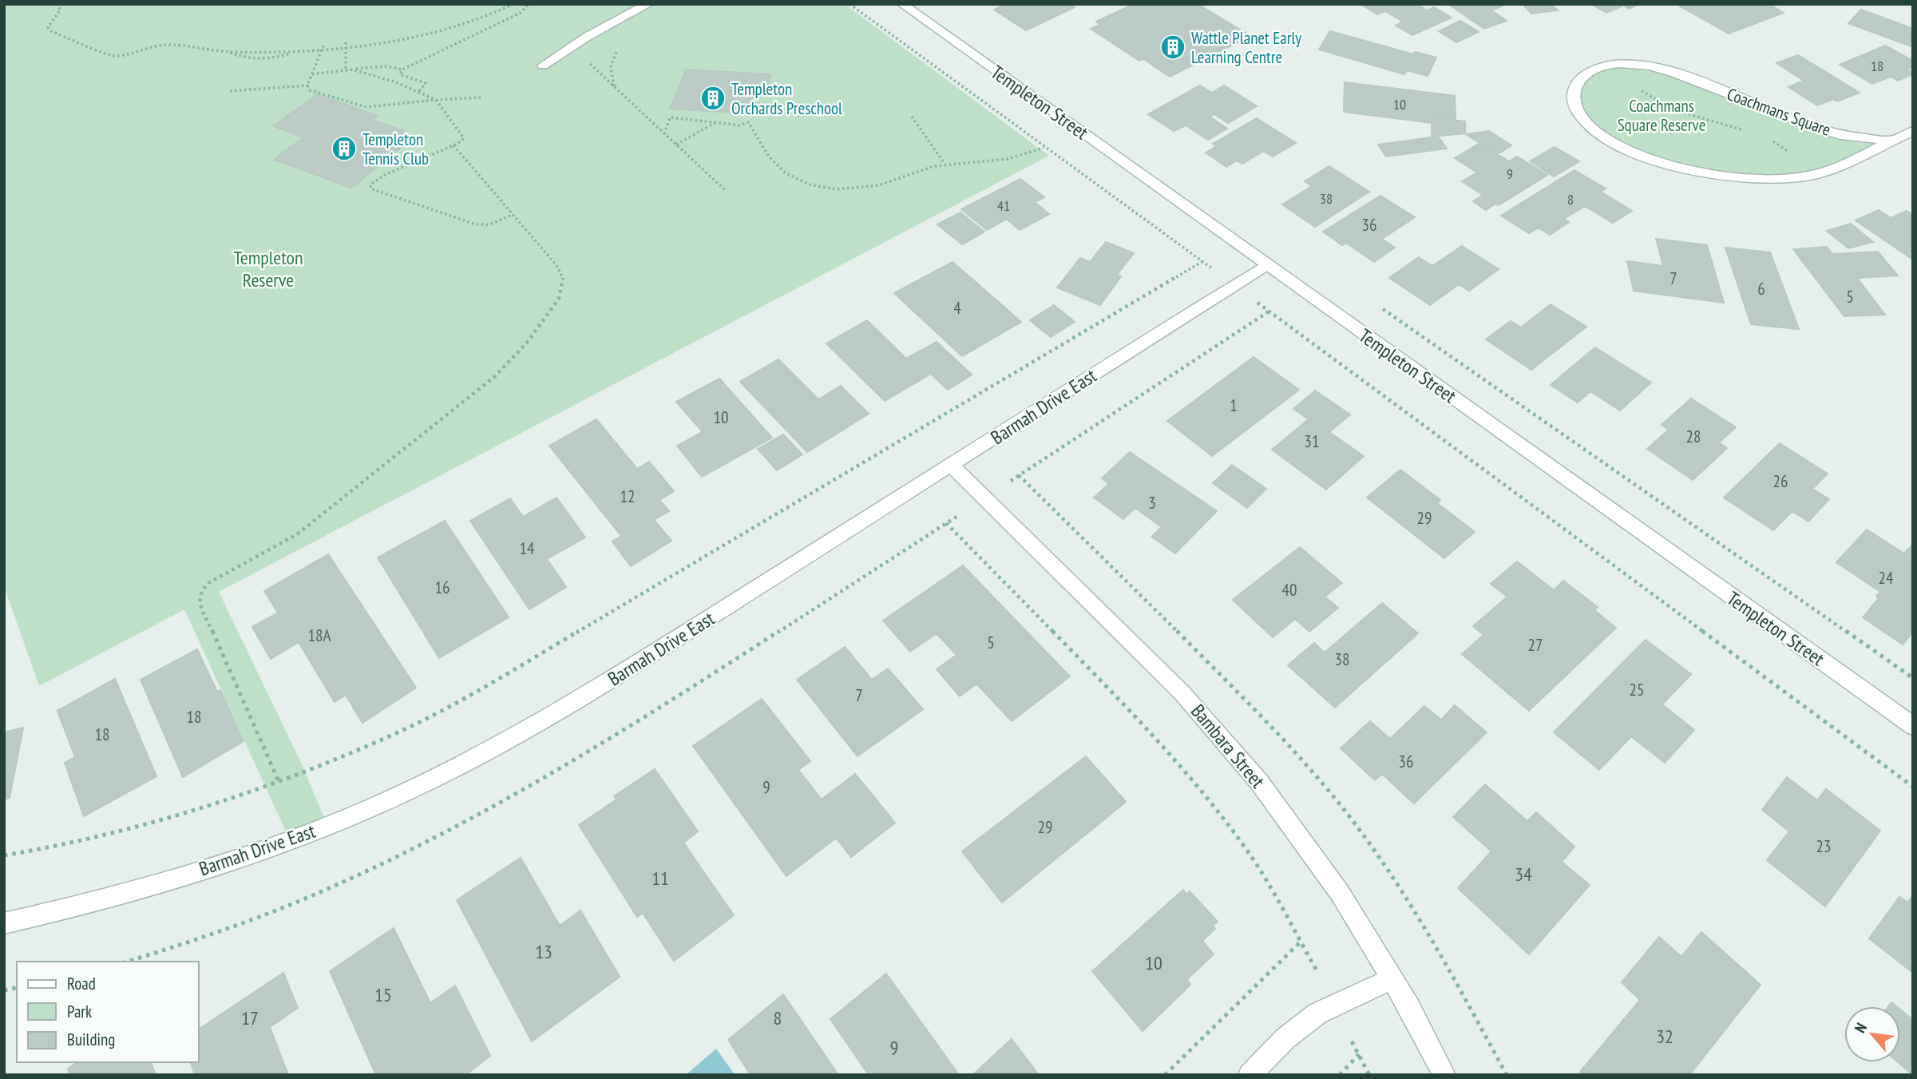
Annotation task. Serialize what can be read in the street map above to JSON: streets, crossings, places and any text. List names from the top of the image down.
{
  "streets": {
    "street": [
      "Templeton Street",
      "Coachmans Square",
      "Barmah Drive East",
      "Bambara Street"
    ]
  },
  "crossings": [
    ["Templeton Street", "Barmah Drive East"],
    ["Barmah Drive East", "Bambara Street"]
  ],
  "parks": ["Coachmans Square Reserve", "Templeton Reserve"],
  "places": {
    "building": ["Wattle Planet Early Learning Centre", "Templeton Orchards Preschool", "Templeton Tennis Club"]
  },
  "house_numbers": [
    "18",
    "10",
    "9",
    "38",
    "8",
    "41",
    "36",
    "7",
    "6",
    "5",
    "4",
    "1",
    "10",
    "28",
    "31",
    "26",
    "12",
    "3",
    "29",
    "14",
    "24",
    "16",
    "40",
    "18A",
    "5",
    "27",
    "38",
    "25",
    "7",
    "18",
    "18",
    "36",
    "9",
    "29",
    "23",
    "34",
    "11",
    "13",
    "10",
    "15",
    "17",
    "8",
    "32",
    "9"
  ],
  "legend": ["Road", "Park", "Building"],
  "north": "top left"
}
